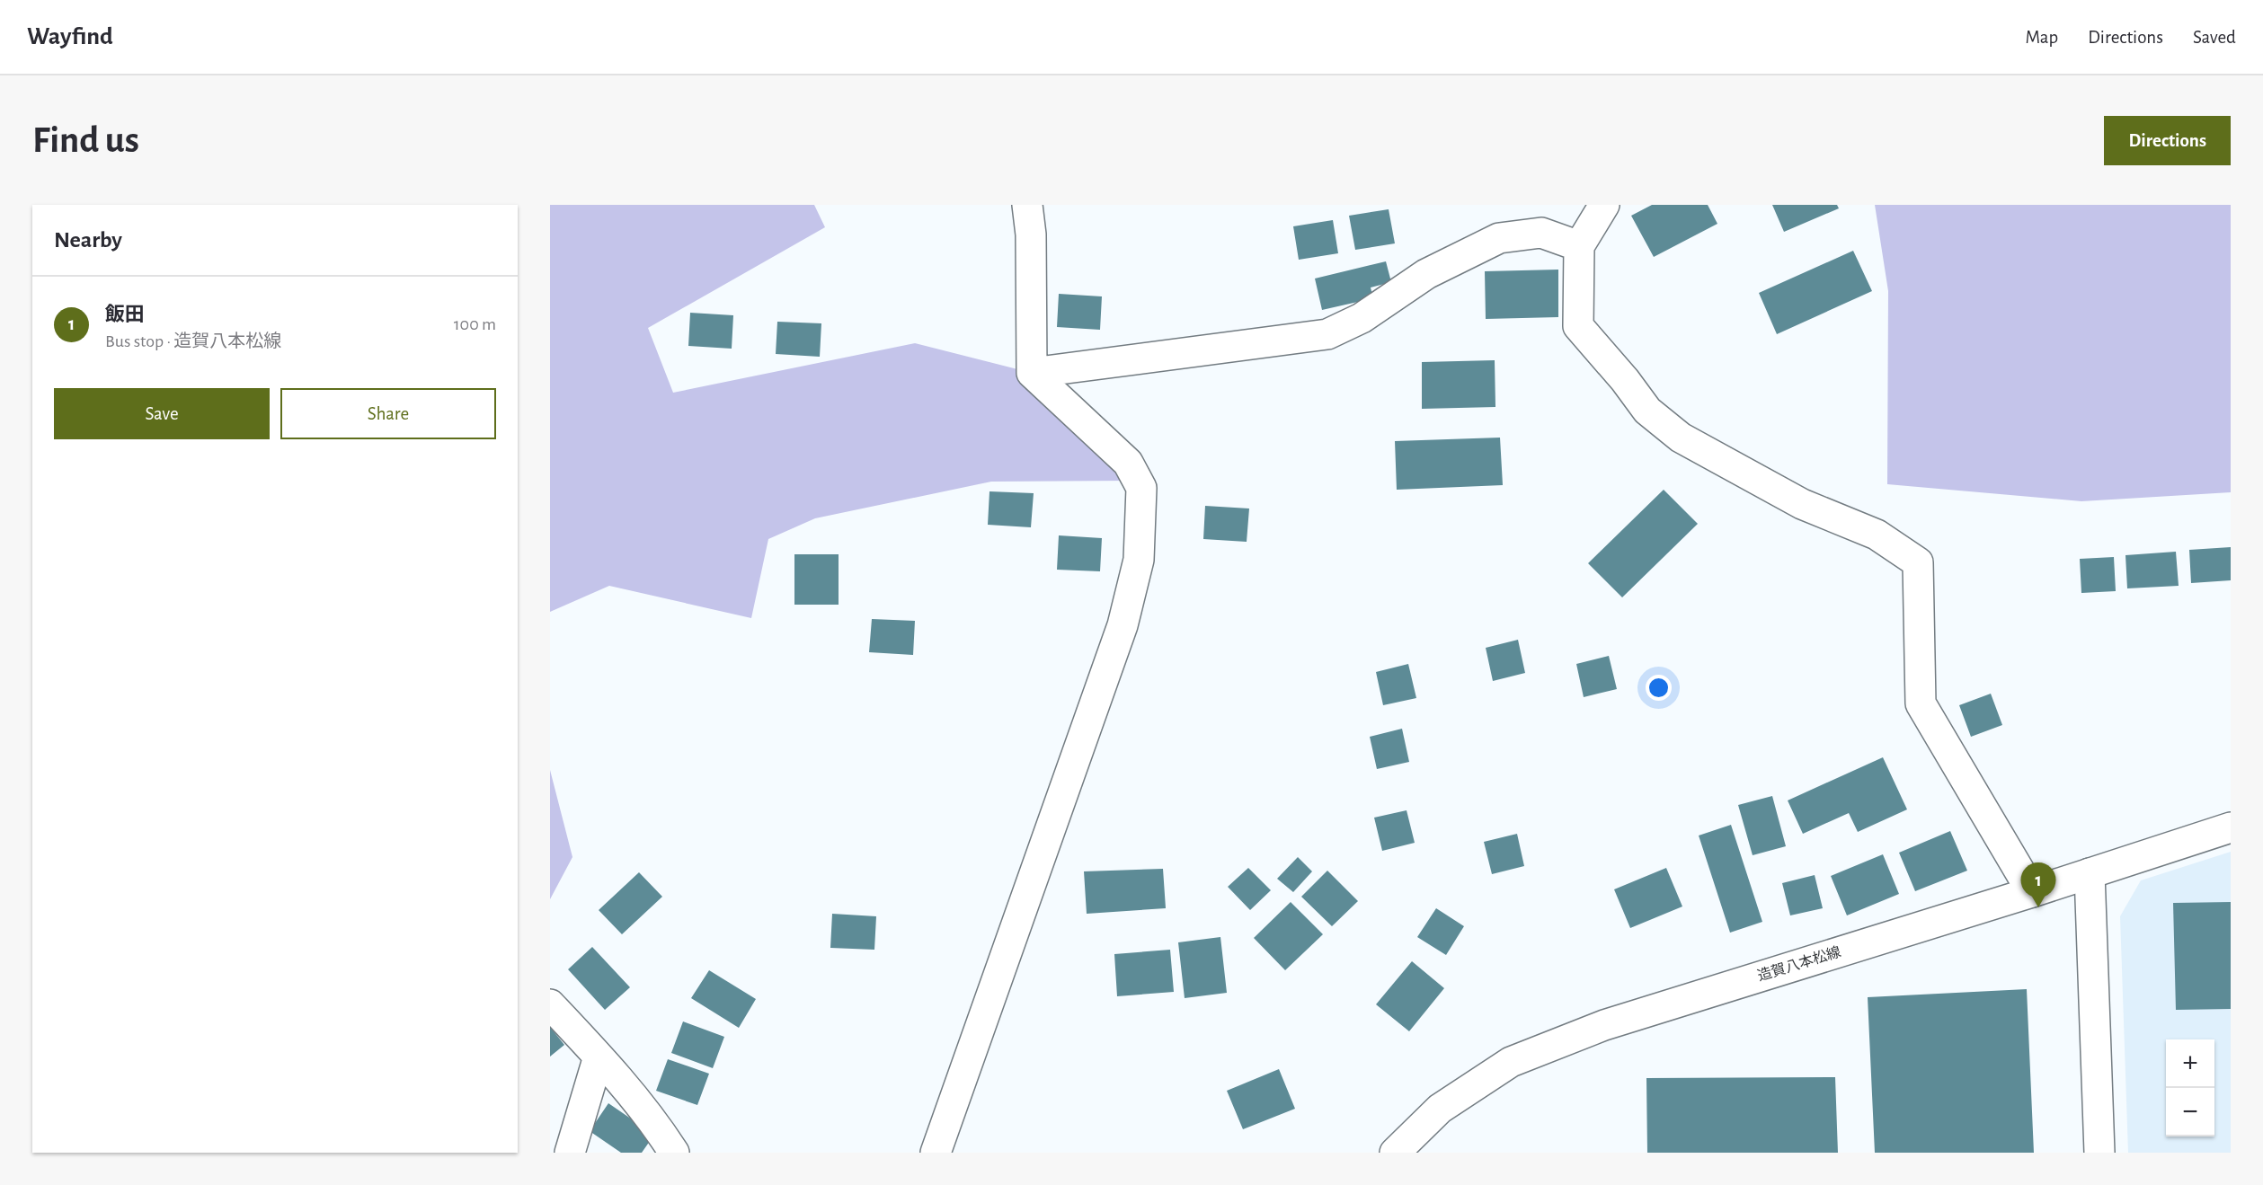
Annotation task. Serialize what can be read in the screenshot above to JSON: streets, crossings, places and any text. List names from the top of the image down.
{
  "streets": {
    "street": ["造賀八本松線"]
  },
  "page": {
    "header": "Wayfind",
    "nav": ["Map", "Directions", "Saved"],
    "buttons": [
      "Directions",
      ["Save", "Share"]
    ],
    "title": "Find us",
    "heading": "Nearby",
    "list": [
      {
        "mark": "1",
        "name": "飯田",
        "note": "Bus stop · 造賀八本松線",
        "value": "100 m"
      }
    ],
    "pins": "1",
    "map_buttons": ["+", "−"]
  }
}
